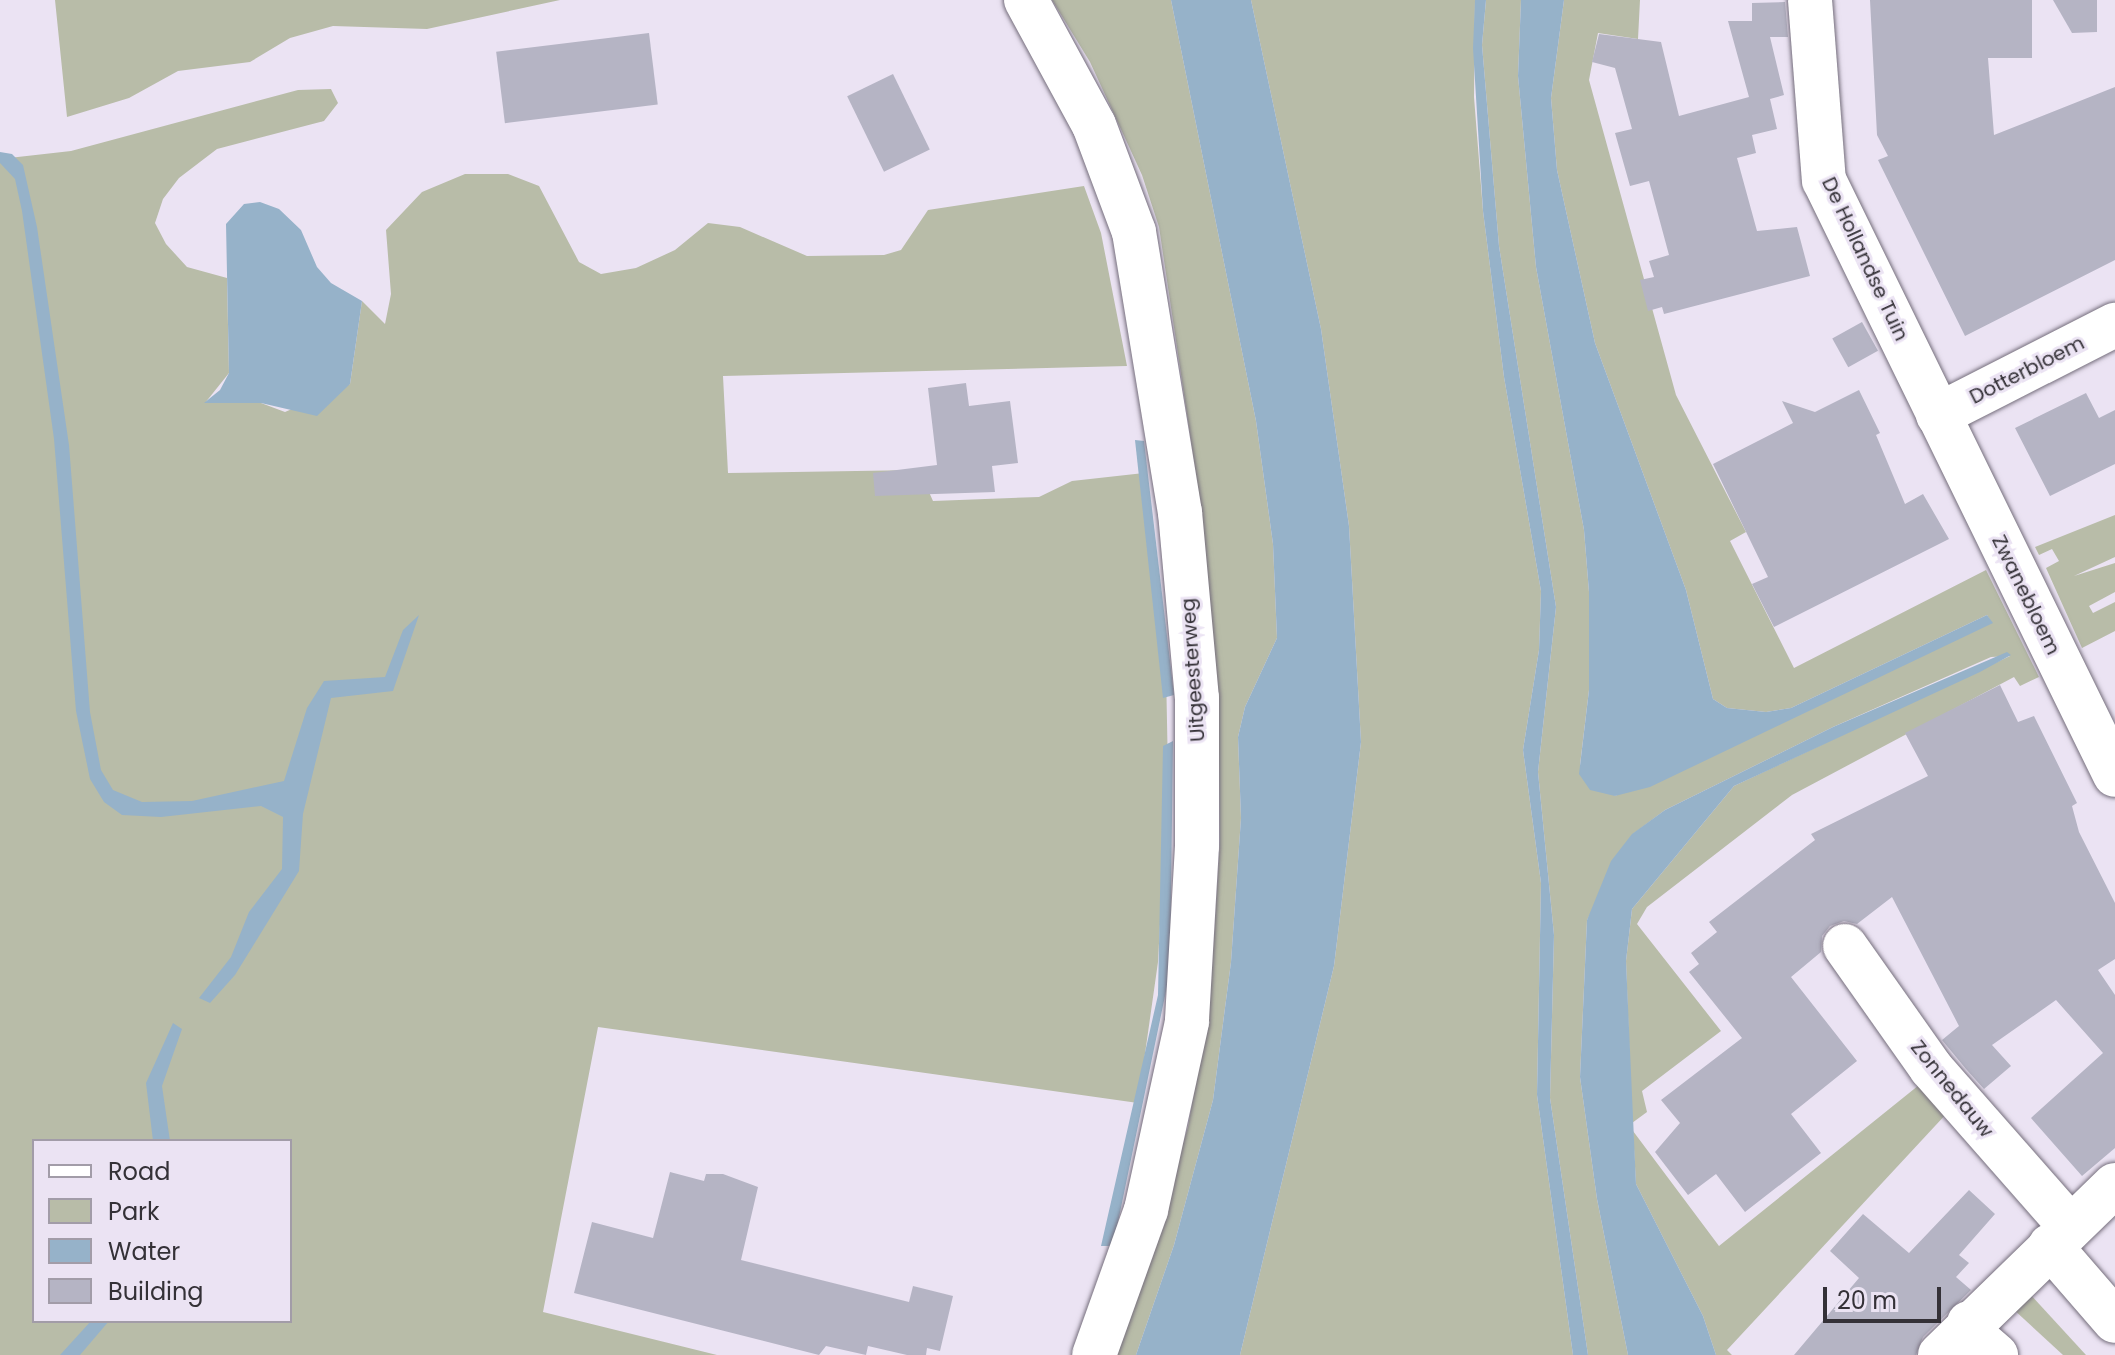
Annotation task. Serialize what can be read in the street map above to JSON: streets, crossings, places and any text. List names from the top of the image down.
{
  "streets": {
    "street": [
      "De Hollandse Tuin",
      "Dotterbloem",
      "Zwanebloem",
      "Uitgeesterweg",
      "Zonnedauw"
    ]
  },
  "crossings": [
    ["De Hollandse Tuin", "Dotterbloem"],
    ["De Hollandse Tuin", "Zwanebloem"],
    ["Dotterbloem", "Zwanebloem"]
  ],
  "legend": [
    "Road",
    "Park",
    "Water",
    "Building"
  ],
  "scale_bar": "20 m"
}
